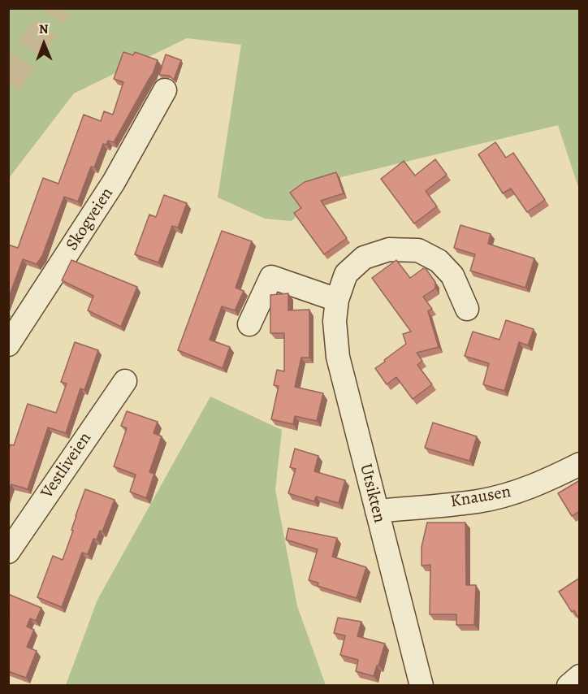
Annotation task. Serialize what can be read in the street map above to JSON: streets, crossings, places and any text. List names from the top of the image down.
{
  "streets": {
    "street": [
      "Skogveien",
      "Vestliveien",
      "Utsikten",
      "Knausen"
    ]
  },
  "crossings": [
    ["Utsikten", "Knausen"]
  ],
  "north": "top"
}
